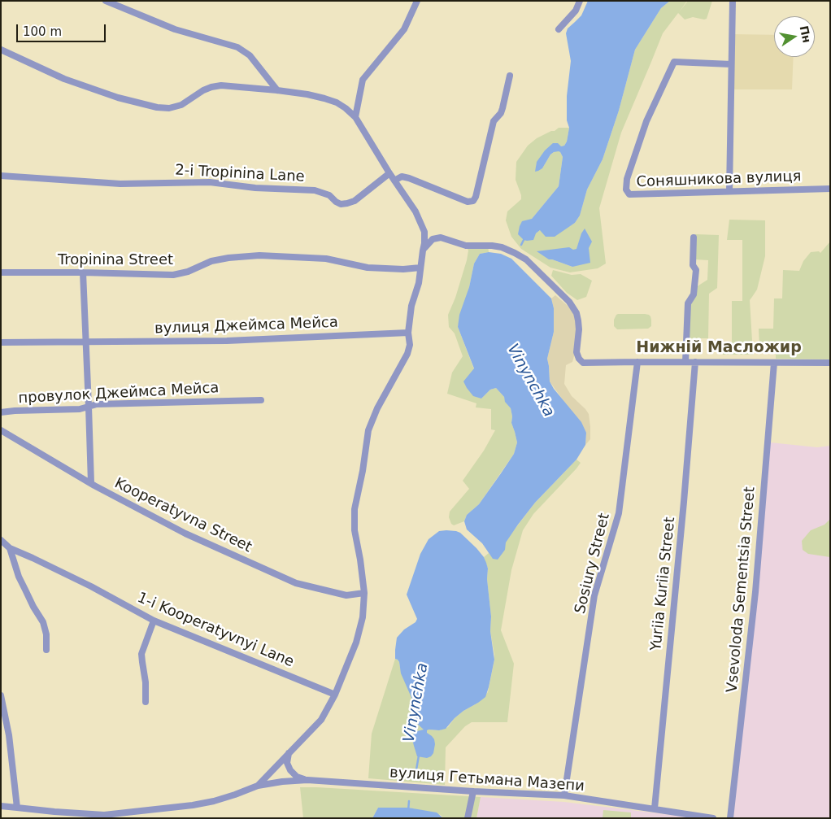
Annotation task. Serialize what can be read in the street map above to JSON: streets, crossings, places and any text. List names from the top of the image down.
{
  "streets": {
    "street": [
      "2-i Tropinina Lane",
      "Соняшникова вулиця",
      "Tropinina Street",
      "вулиця Джеймса Мейса",
      "провулок Джеймса Мейса",
      "Kooperatyvna Street",
      "Sosiury Street",
      "Yuriia Kuriia Street",
      "Vsevoloda Sementsia Street",
      "1-i Kooperatyvnyi Lane",
      "вулиця Гетьмана Мазепи"
    ]
  },
  "crossings": [
    ["Sosiury Street", "вулиця Гетьмана Мазепи"],
    ["Yuriia Kuriia Street", "вулиця Гетьмана Мазепи"]
  ],
  "districts": ["Нижній Масложир"],
  "water": ["Vinynchka"],
  "scale_bar": "100 m",
  "north": "right"
}
